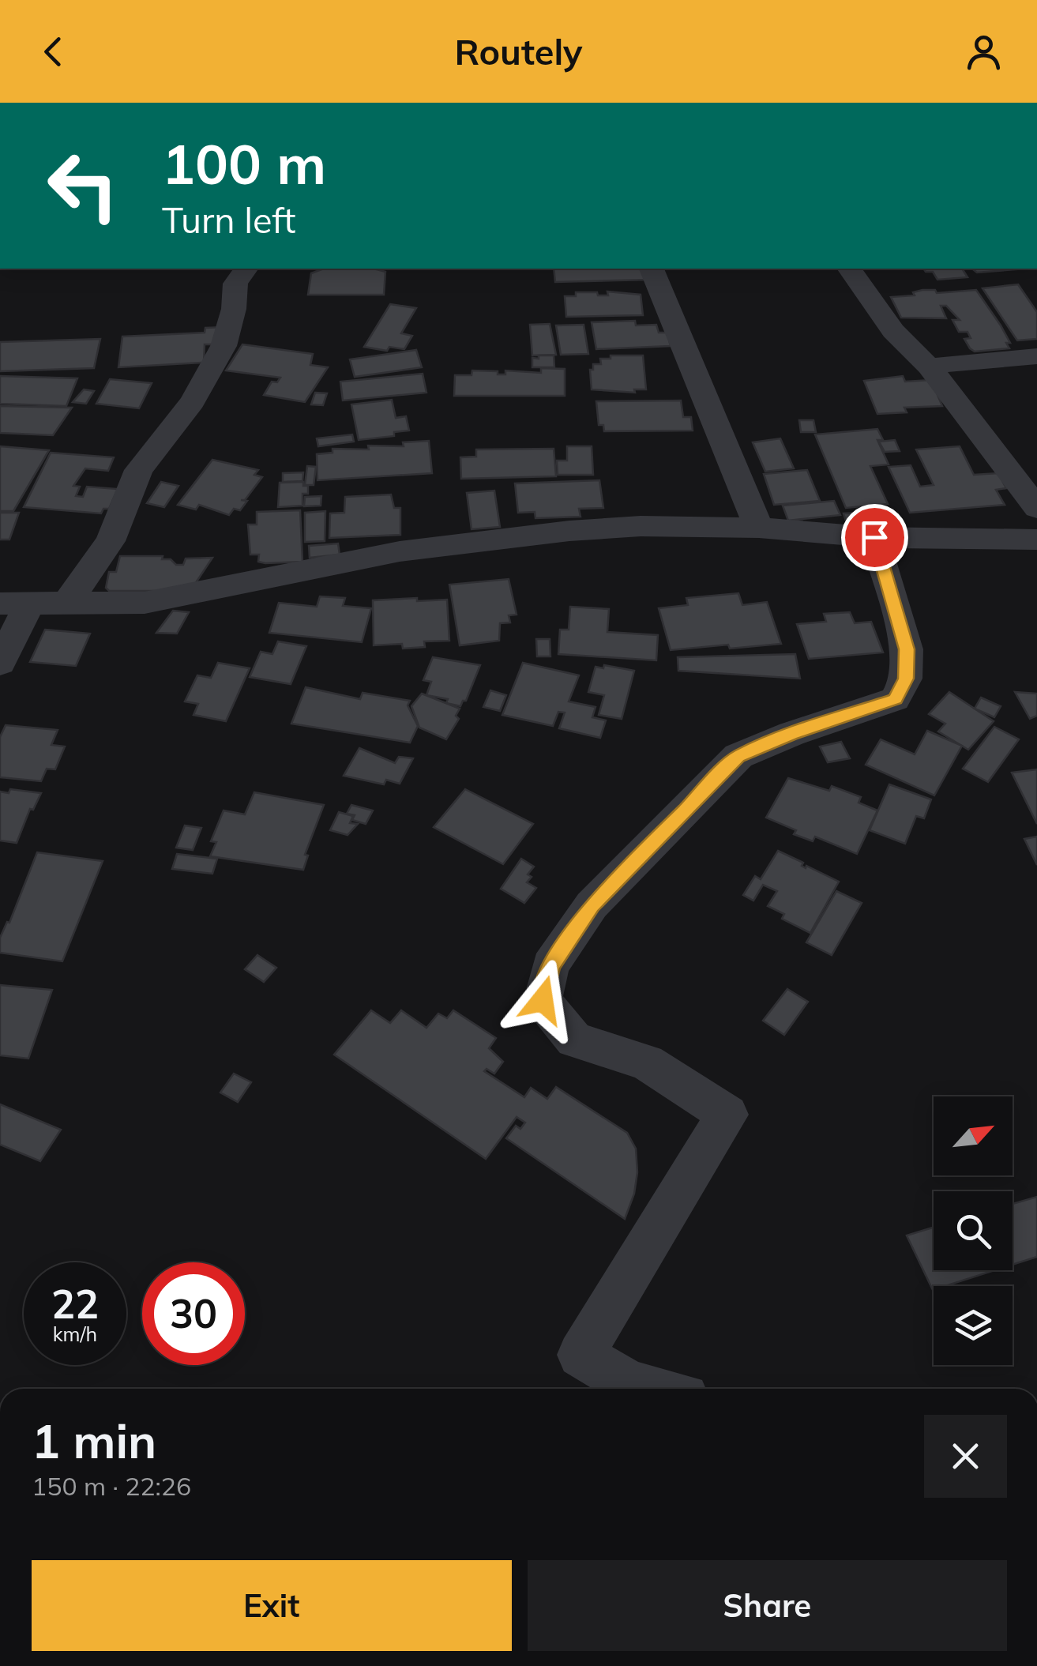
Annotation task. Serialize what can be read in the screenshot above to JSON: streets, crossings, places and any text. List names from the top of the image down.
{
  "north": "top right",
  "page": {
    "header": "Routely",
    "turn": ["100 m", "Turn left"],
    "speed": "22 km/h",
    "limit": "30",
    "heading": ["1 min", "150 m · 22:26"],
    "buttons": ["Exit", "Share"]
  }
}
